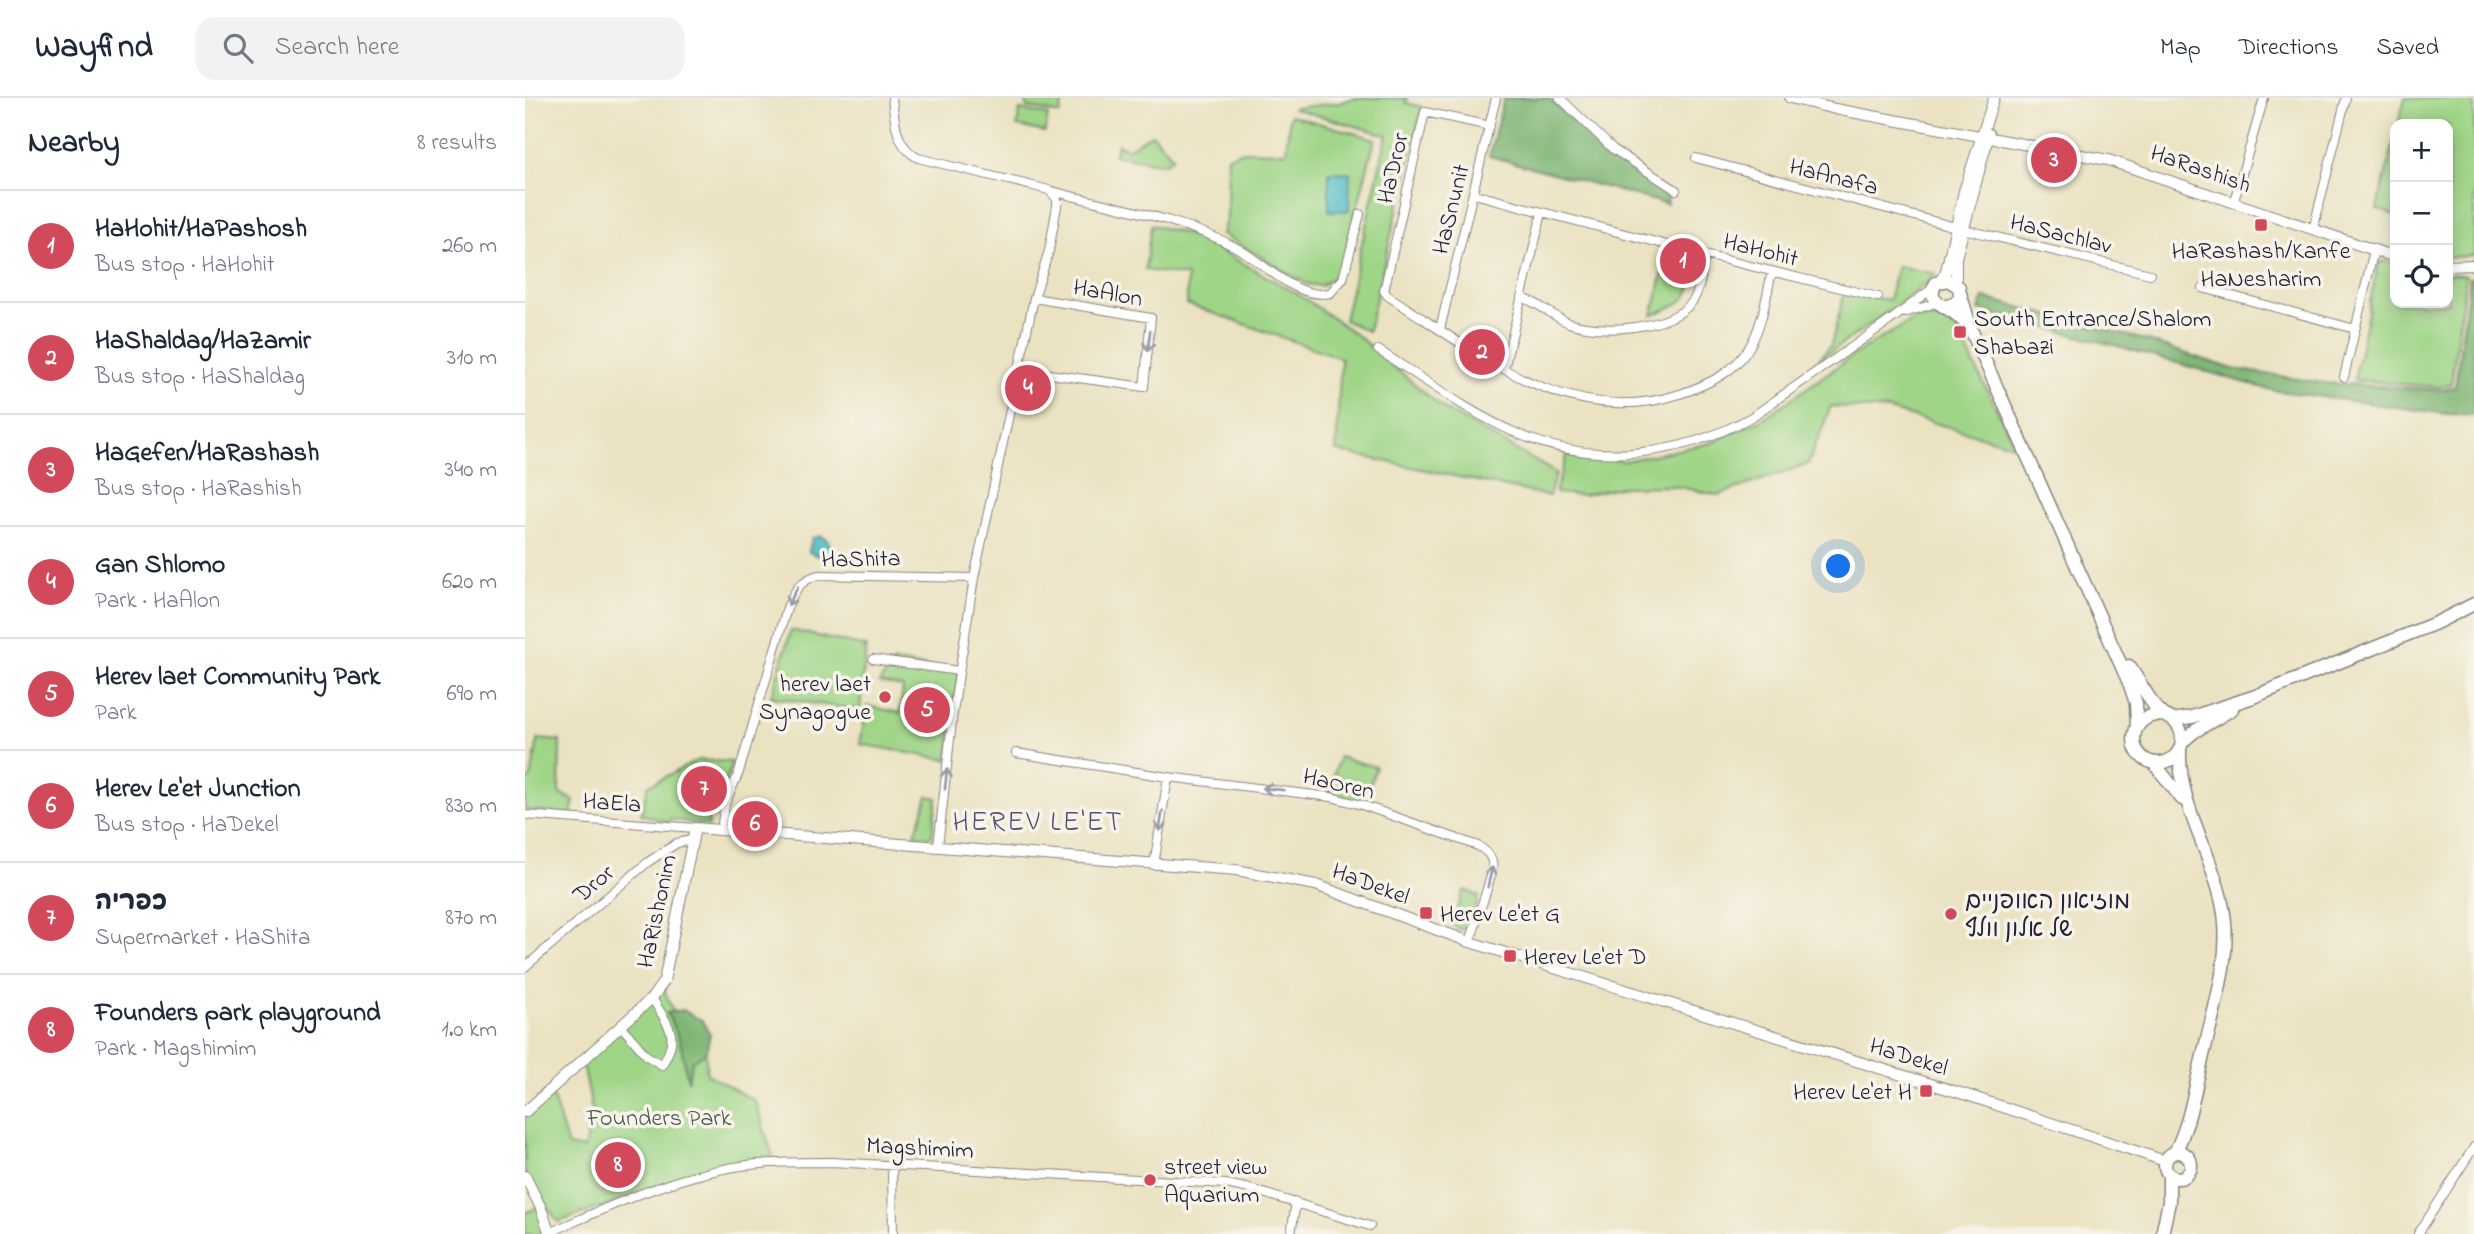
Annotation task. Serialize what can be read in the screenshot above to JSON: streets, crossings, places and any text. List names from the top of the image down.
{
  "streets": {
    "street": [
      "HaDror",
      "HaRashish",
      "HaAnafa",
      "HaSnunit",
      "HaSachlav",
      "HaHohit",
      "HaAlon",
      "HaShita",
      "HaOren",
      "HaEla",
      "Dror",
      "HaDekel",
      "HaRishonim",
      "Magshimim"
    ]
  },
  "crossings": [
    ["HaDror", "HaSnunit"],
    ["HaAnafa", "HaSachlav"],
    ["HaSnunit", "HaHohit"],
    ["HaShita", "HaDekel"],
    ["HaOren", "HaDekel"],
    ["HaEla", "HaDekel"],
    ["HaEla", "HaRishonim"],
    ["Dror", "HaRishonim"],
    ["HaDekel", "HaRishonim"]
  ],
  "one_way": ["HaShita", "HaOren"],
  "districts": ["HEREV LE'ET"],
  "parks": ["Founders Park"],
  "places": {
    "transit": [
      "HaRashash/Kanfe HaNesharim",
      "South Entrance/Shalom Shabazi",
      "Herev Le'et G",
      "Herev Le'et D",
      "Herev Le'et H"
    ],
    "other": ["herev laet Synagogue", "מוזיאון האופניים של אלון וולף", "street view Aquarium"]
  },
  "page": {
    "header": "Wayfind",
    "search": "Search here",
    "nav": ["Map", "Directions", "Saved"],
    "heading": ["Nearby", "8 results"],
    "map_buttons": ["+", "−"],
    "pins": [
      "3",
      "1",
      "2",
      "4",
      "5",
      "7",
      "6",
      "8"
    ],
    "list": [
      {
        "mark": "1",
        "name": "HaHohit/HaPashosh",
        "note": "Bus stop · HaHohit",
        "value": "260 m"
      },
      {
        "mark": "2",
        "name": "HaShaldag/HaZamir",
        "note": "Bus stop · HaShaldag",
        "value": "310 m"
      },
      {
        "mark": "3",
        "name": "HaGefen/HaRashash",
        "note": "Bus stop · HaRashish",
        "value": "340 m"
      },
      {
        "mark": "4",
        "name": "Gan Shlomo",
        "note": "Park · HaAlon",
        "value": "620 m"
      },
      {
        "mark": "5",
        "name": "Herev laet Community Park",
        "note": "Park",
        "value": "690 m"
      },
      {
        "mark": "6",
        "name": "Herev Le'et Junction",
        "note": "Bus stop · HaDekel",
        "value": "830 m"
      },
      {
        "mark": "7",
        "name": "כפריה",
        "note": "Supermarket · HaShita",
        "value": "870 m"
      },
      {
        "mark": "8",
        "name": "Founders park playground",
        "note": "Park · Magshimim",
        "value": "1.0 km"
      }
    ]
  }
}
